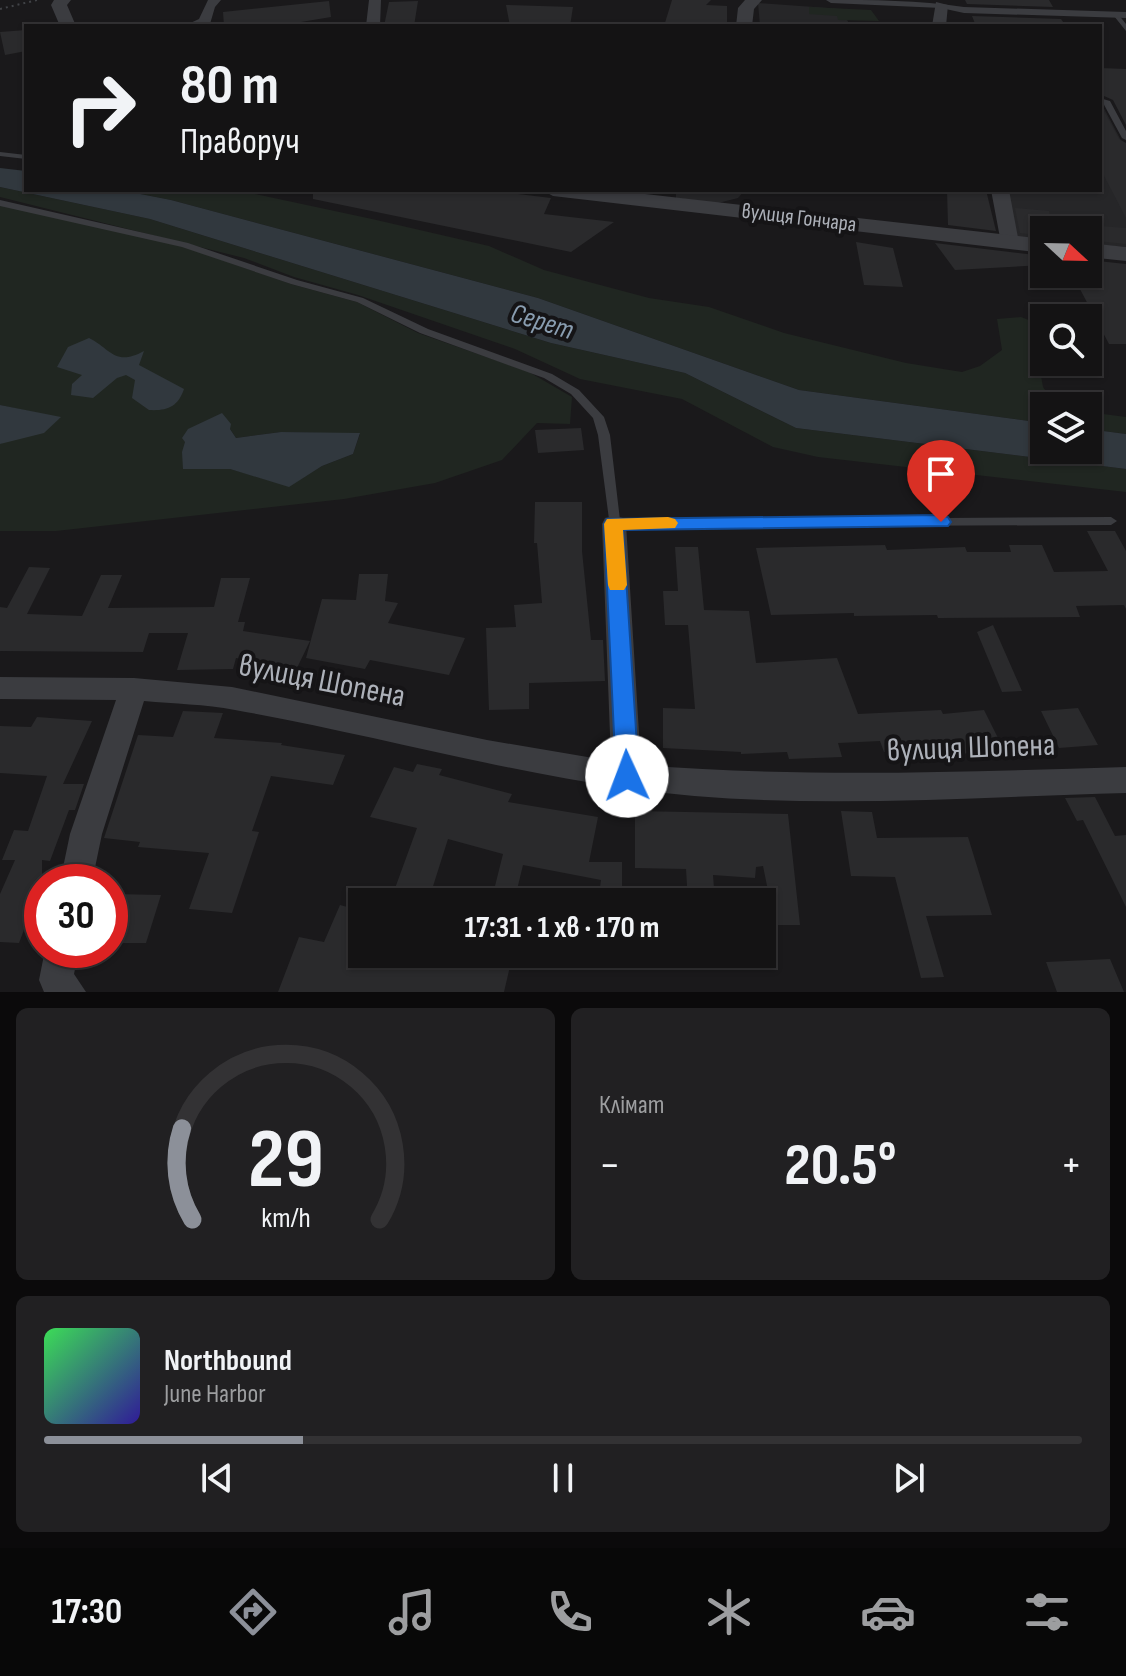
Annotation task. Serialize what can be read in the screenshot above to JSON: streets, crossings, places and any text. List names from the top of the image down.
{
  "streets": {
    "street": ["вулиця Гончара", "вулиця Шопена"]
  },
  "water": ["Серет"],
  "north": "right",
  "page": {
    "turn": ["80 m", "Праворуч"],
    "limit": "30",
    "trip": "17:31 · 1 хв · 170 m",
    "tile": "Клімат",
    "heat": ["−", "20.5°", "+"],
    "song": ["Northbound", "June Harbor"],
    "tabs": "17:30",
    "gauge": ["29", "km/h"]
  }
}
